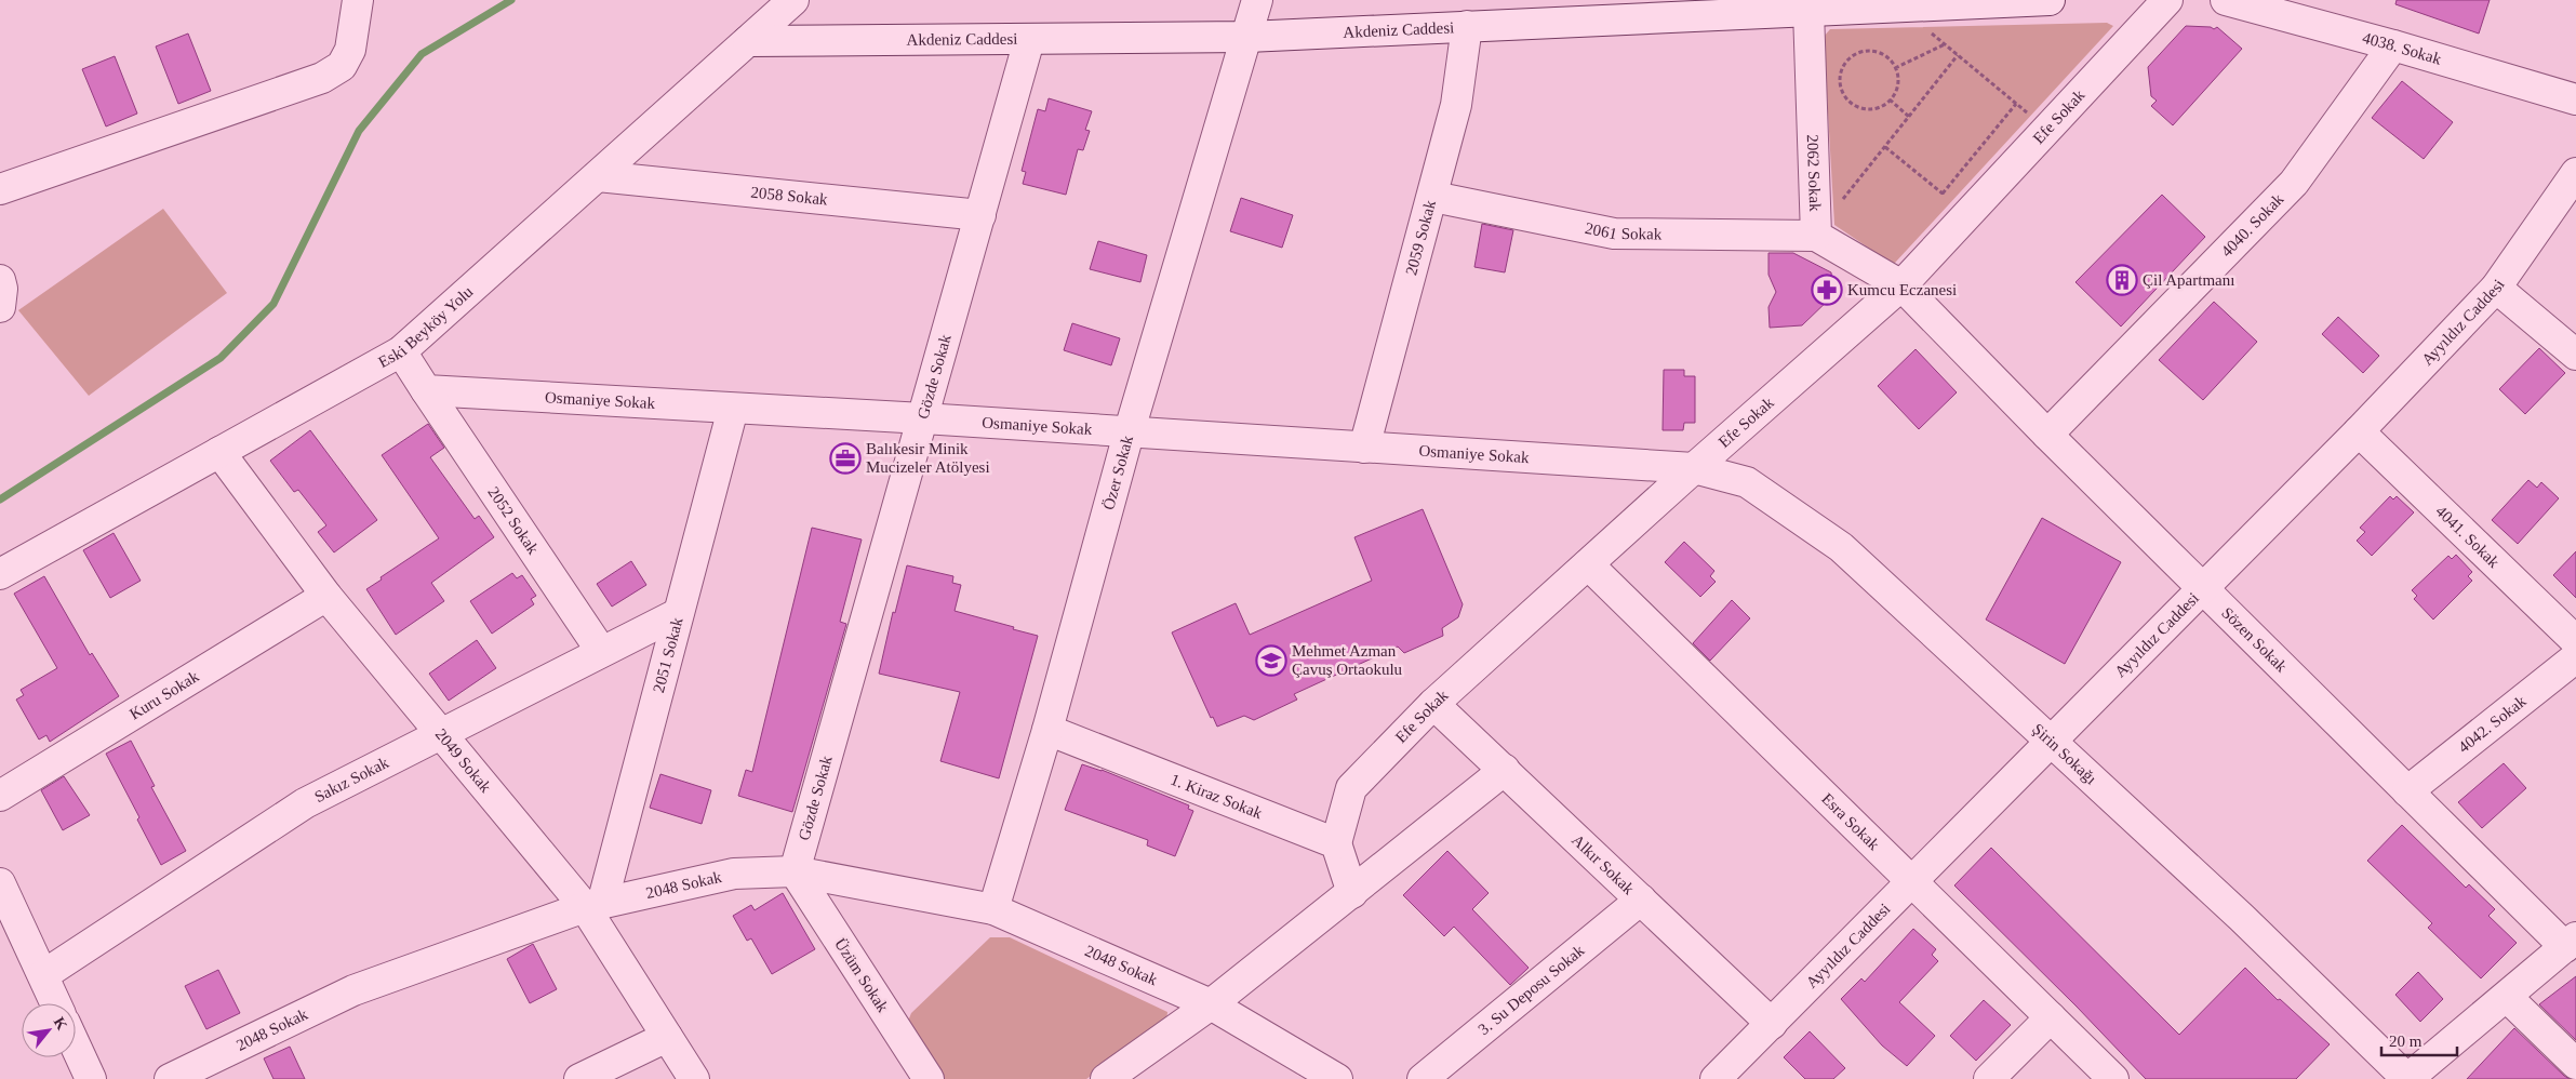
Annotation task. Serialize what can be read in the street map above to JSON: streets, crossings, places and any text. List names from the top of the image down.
{
  "streets": {
    "street": [
      "Akdeniz Caddesi",
      "4038. Sokak",
      "Efe Sokak",
      "2062 Sokak",
      "2058 Sokak",
      "4040. Sokak",
      "2061 Sokak",
      "2059 Sokak",
      "Ayyıldız Caddesi",
      "Eski Beyköy Yolu",
      "Gözde Sokak",
      "Osmaniye Sokak",
      "Özer Sokak",
      "2052 Sokak",
      "4041. Sokak",
      "Sözen Sokak",
      "2051 Sokak",
      "Kuru Sokak",
      "4042. Sokak",
      "Şirin Sokağı",
      "2049 Sokak",
      "Sakız Sokak",
      "1. Kiraz Sokak",
      "Esra Sokak",
      "Alkır Sokak",
      "2048 Sokak",
      "Üzüm Sokak",
      "3. Su Deposu Sokak"
    ]
  },
  "crossings": [
    ["Akdeniz Caddesi", "2062 Sokak"],
    ["Akdeniz Caddesi", "2059 Sokak"],
    ["Akdeniz Caddesi", "Eski Beyköy Yolu"],
    ["Akdeniz Caddesi", "Gözde Sokak"],
    ["Akdeniz Caddesi", "Özer Sokak"],
    ["4038. Sokak", "4040. Sokak"],
    ["Efe Sokak", "2062 Sokak"],
    ["Efe Sokak", "Osmaniye Sokak"],
    ["Efe Sokak", "Sözen Sokak"],
    ["Efe Sokak", "Şirin Sokağı"],
    ["Efe Sokak", "1. Kiraz Sokak"],
    ["Efe Sokak", "Esra Sokak"],
    ["Efe Sokak", "Alkır Sokak"],
    ["2062 Sokak", "2061 Sokak"],
    ["2062 Sokak", "Sözen Sokak"],
    ["2058 Sokak", "Eski Beyköy Yolu"],
    ["2058 Sokak", "Gözde Sokak"],
    ["4040. Sokak", "Sözen Sokak"],
    ["2061 Sokak", "2059 Sokak"],
    ["2059 Sokak", "Osmaniye Sokak"],
    ["Ayyıldız Caddesi", "4041. Sokak"],
    ["Ayyıldız Caddesi", "Sözen Sokak"],
    ["Ayyıldız Caddesi", "Şirin Sokağı"],
    ["Ayyıldız Caddesi", "Esra Sokak"],
    ["Ayyıldız Caddesi", "Alkır Sokak"],
    ["Eski Beyköy Yolu", "2049 Sokak"],
    ["Gözde Sokak", "Osmaniye Sokak"],
    ["Gözde Sokak", "2048 Sokak"],
    ["Gözde Sokak", "Üzüm Sokak"],
    ["Osmaniye Sokak", "Özer Sokak"],
    ["Osmaniye Sokak", "2052 Sokak"],
    ["Osmaniye Sokak", "2051 Sokak"],
    ["Osmaniye Sokak", "Şirin Sokağı"],
    ["Özer Sokak", "1. Kiraz Sokak"],
    ["Özer Sokak", "2048 Sokak"],
    ["2052 Sokak", "Sakız Sokak"],
    ["Sözen Sokak", "4042. Sokak"],
    ["2051 Sokak", "2049 Sokak"],
    ["2051 Sokak", "Sakız Sokak"],
    ["2051 Sokak", "2048 Sokak"],
    ["Kuru Sokak", "2049 Sokak"],
    ["2049 Sokak", "Sakız Sokak"],
    ["2049 Sokak", "2048 Sokak"],
    ["Alkır Sokak", "3. Su Deposu Sokak"],
    ["2048 Sokak", "Üzüm Sokak"]
  ],
  "places": {
    "building": ["Çil Apartmanı"],
    "pharmacy": ["Kumcu Eczanesi"],
    "office": ["Balıkesir Minik Mucizeler Atölyesi"],
    "school or university": ["Mehmet Azman Çavuş Ortaokulu"]
  },
  "scale_bar": "20 m",
  "north": "top right"
}
